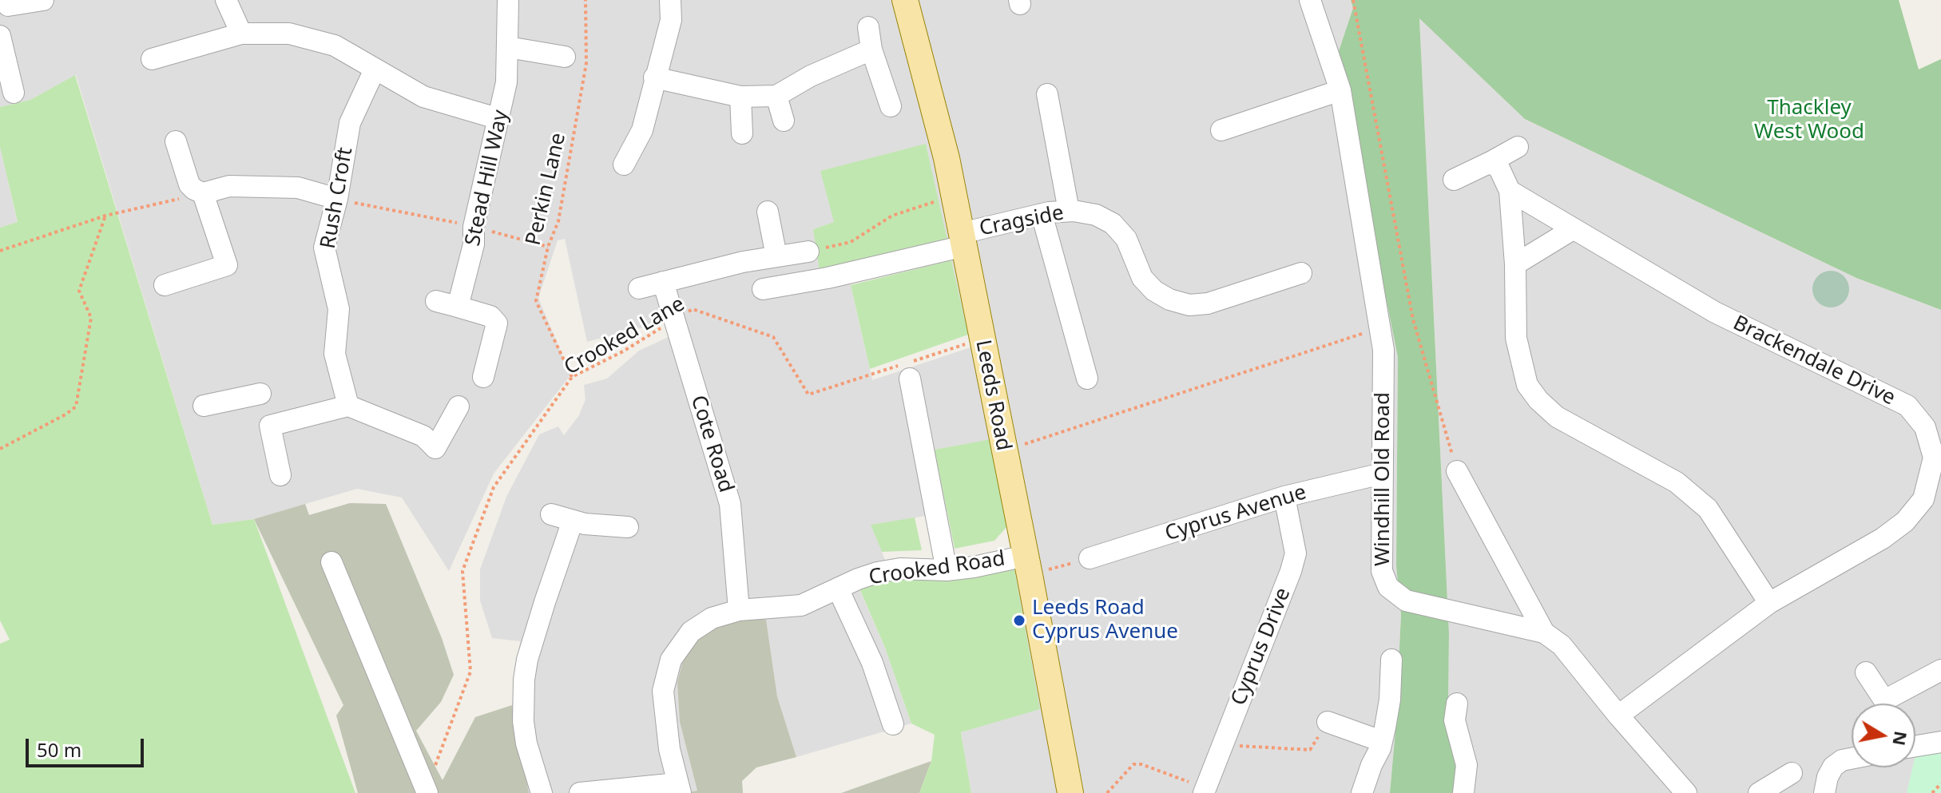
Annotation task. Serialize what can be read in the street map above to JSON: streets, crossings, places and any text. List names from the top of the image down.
{
  "streets": {
    "main road": ["Leeds Road"],
    "street": [
      "Stead Hill Way",
      "Rush Croft",
      "Cragside",
      "Brackendale Drive",
      "Cote Road",
      "Windhill Old Road",
      "Cyprus Avenue",
      "Crooked Road",
      "Cyprus Drive"
    ],
    "path": ["Perkin Lane", "Crooked Lane"]
  },
  "crossings": [
    ["Perkin Lane", "Crooked Lane"],
    ["Cragside", "Leeds Road"],
    ["Crooked Lane", "Leeds Road"],
    ["Crooked Lane", "Cote Road"],
    ["Brackendale Drive", "Windhill Old Road"],
    ["Leeds Road", "Crooked Road"],
    ["Cote Road", "Crooked Road"],
    ["Windhill Old Road", "Cyprus Avenue"],
    ["Cyprus Avenue", "Cyprus Drive"]
  ],
  "parks": ["Thackley West Wood"],
  "places": ["Leeds Road Cyprus Avenue"],
  "scale_bar": "50 m",
  "north": "right"
}
